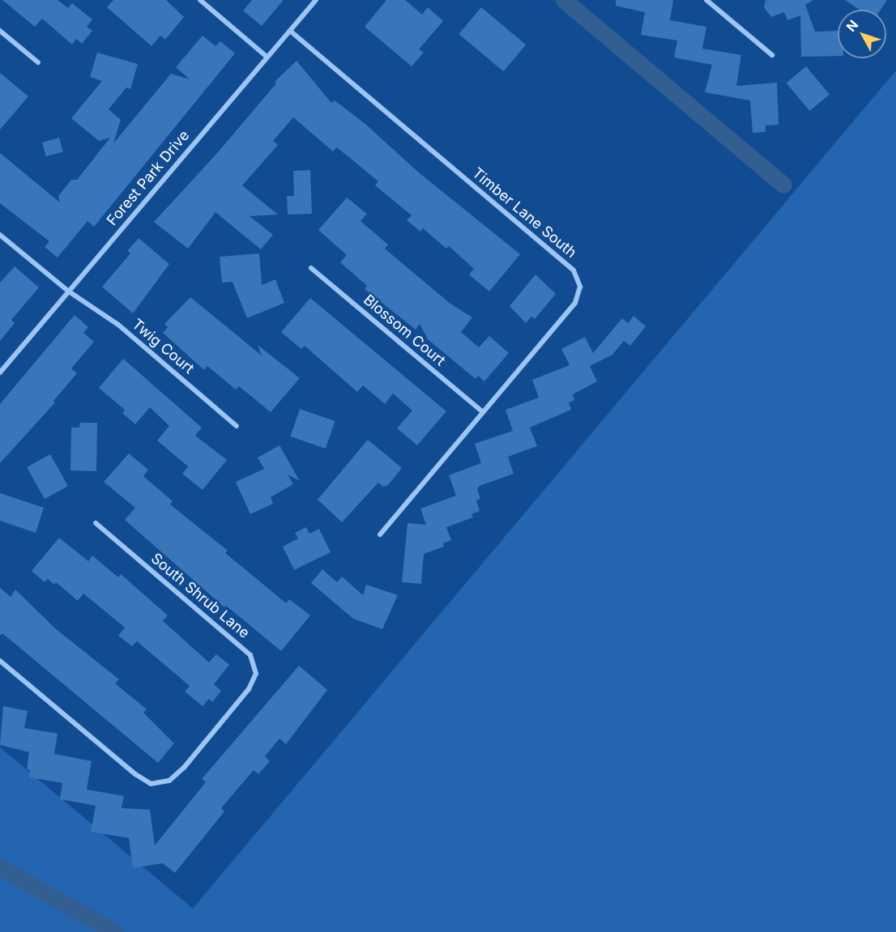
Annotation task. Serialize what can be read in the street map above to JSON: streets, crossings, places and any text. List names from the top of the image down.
{
  "streets": {
    "street": [
      "Forest Park Drive",
      "Timber Lane South",
      "Blossom Court",
      "Twig Court",
      "South Shrub Lane"
    ]
  },
  "crossings": [
    ["Forest Park Drive", "Timber Lane South"],
    ["Forest Park Drive", "Twig Court"],
    ["Timber Lane South", "Blossom Court"]
  ],
  "north": "top left"
}
